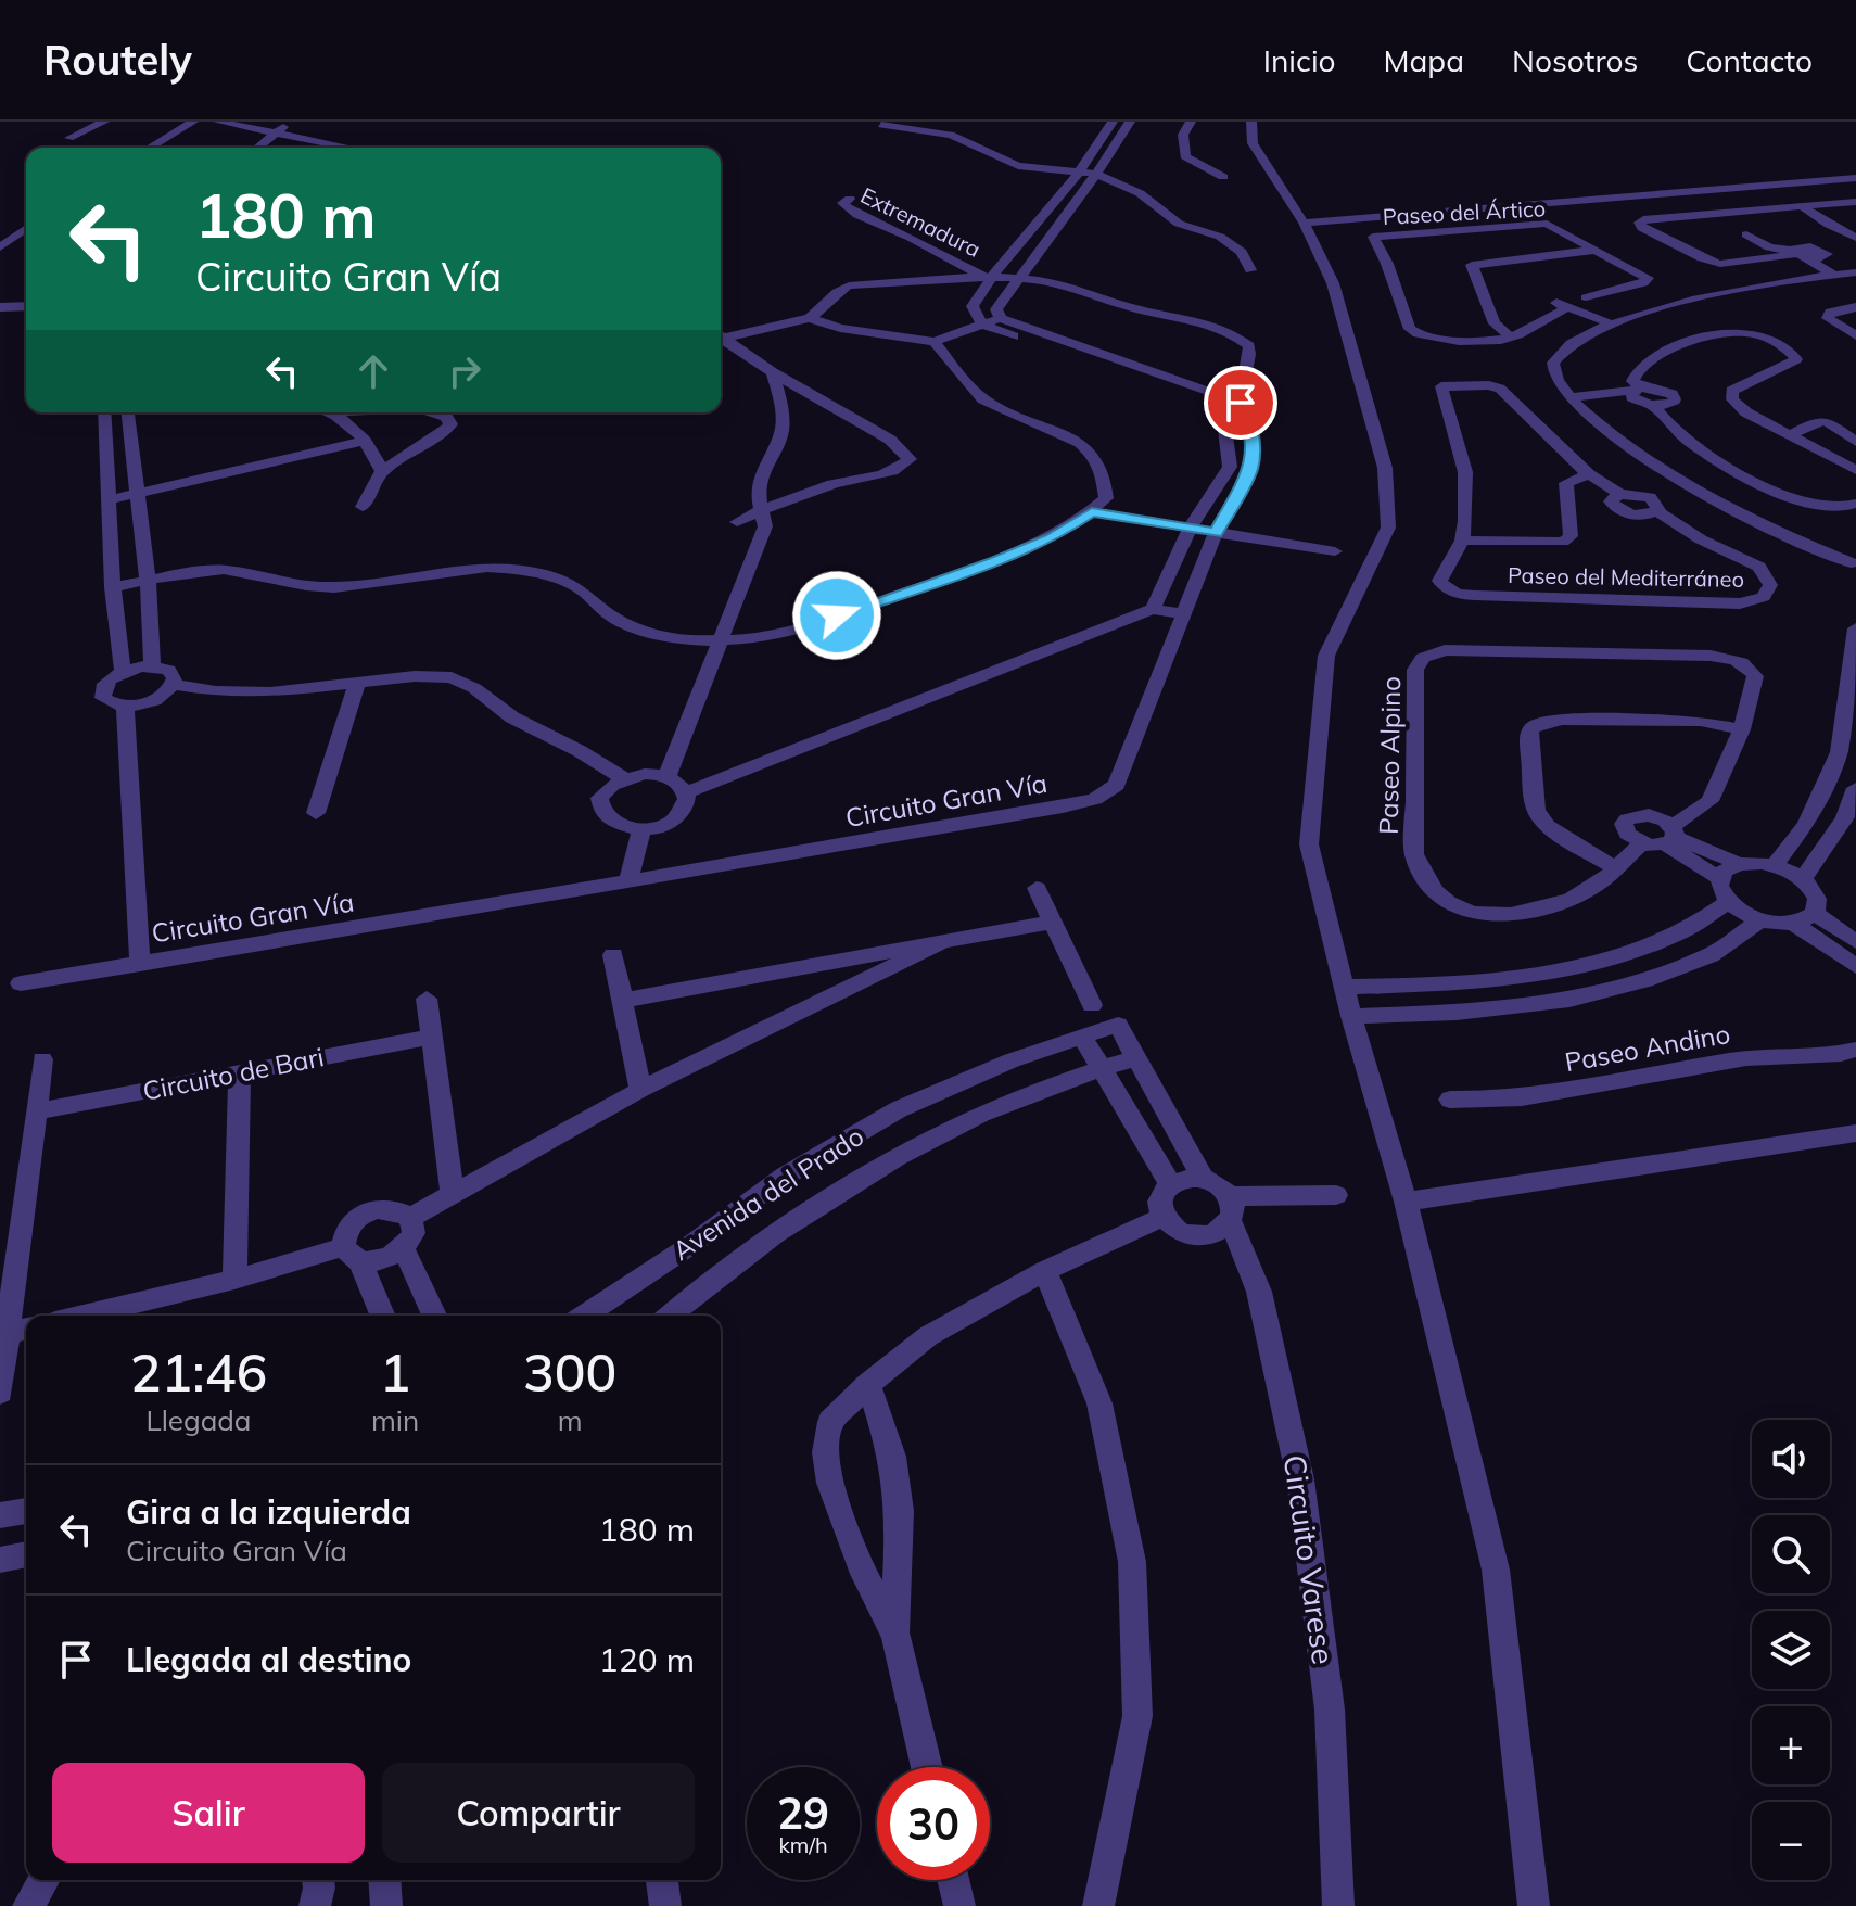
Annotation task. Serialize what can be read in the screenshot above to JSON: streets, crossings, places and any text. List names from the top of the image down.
{
  "streets": {
    "street": [
      "Paseo del Ártico",
      "Extremadura",
      "Paseo del Mediterráneo",
      "Paseo Alpino",
      "Circuito Gran Vía",
      "Paseo Andino",
      "Circuito de Bari",
      "Avenida del Prado",
      "Circuito Varese"
    ]
  },
  "page": {
    "header": "Routely",
    "nav": [
      "Inicio",
      "Mapa",
      "Nosotros",
      "Contacto"
    ],
    "turn": ["180 m", "Circuito Gran Vía"],
    "eta": [
      "21:46",
      "Llegada",
      "1",
      "min",
      "300",
      "m"
    ],
    "map_buttons": ["+", "−"],
    "list": [
      {
        "name": "Gira a la izquierda",
        "note": "Circuito Gran Vía",
        "value": "180 m"
      },
      {
        "name": "Llegada al destino",
        "value": "120 m"
      }
    ],
    "buttons": ["Salir", "Compartir"],
    "speed": "29 km/h",
    "limit": "30"
  }
}
